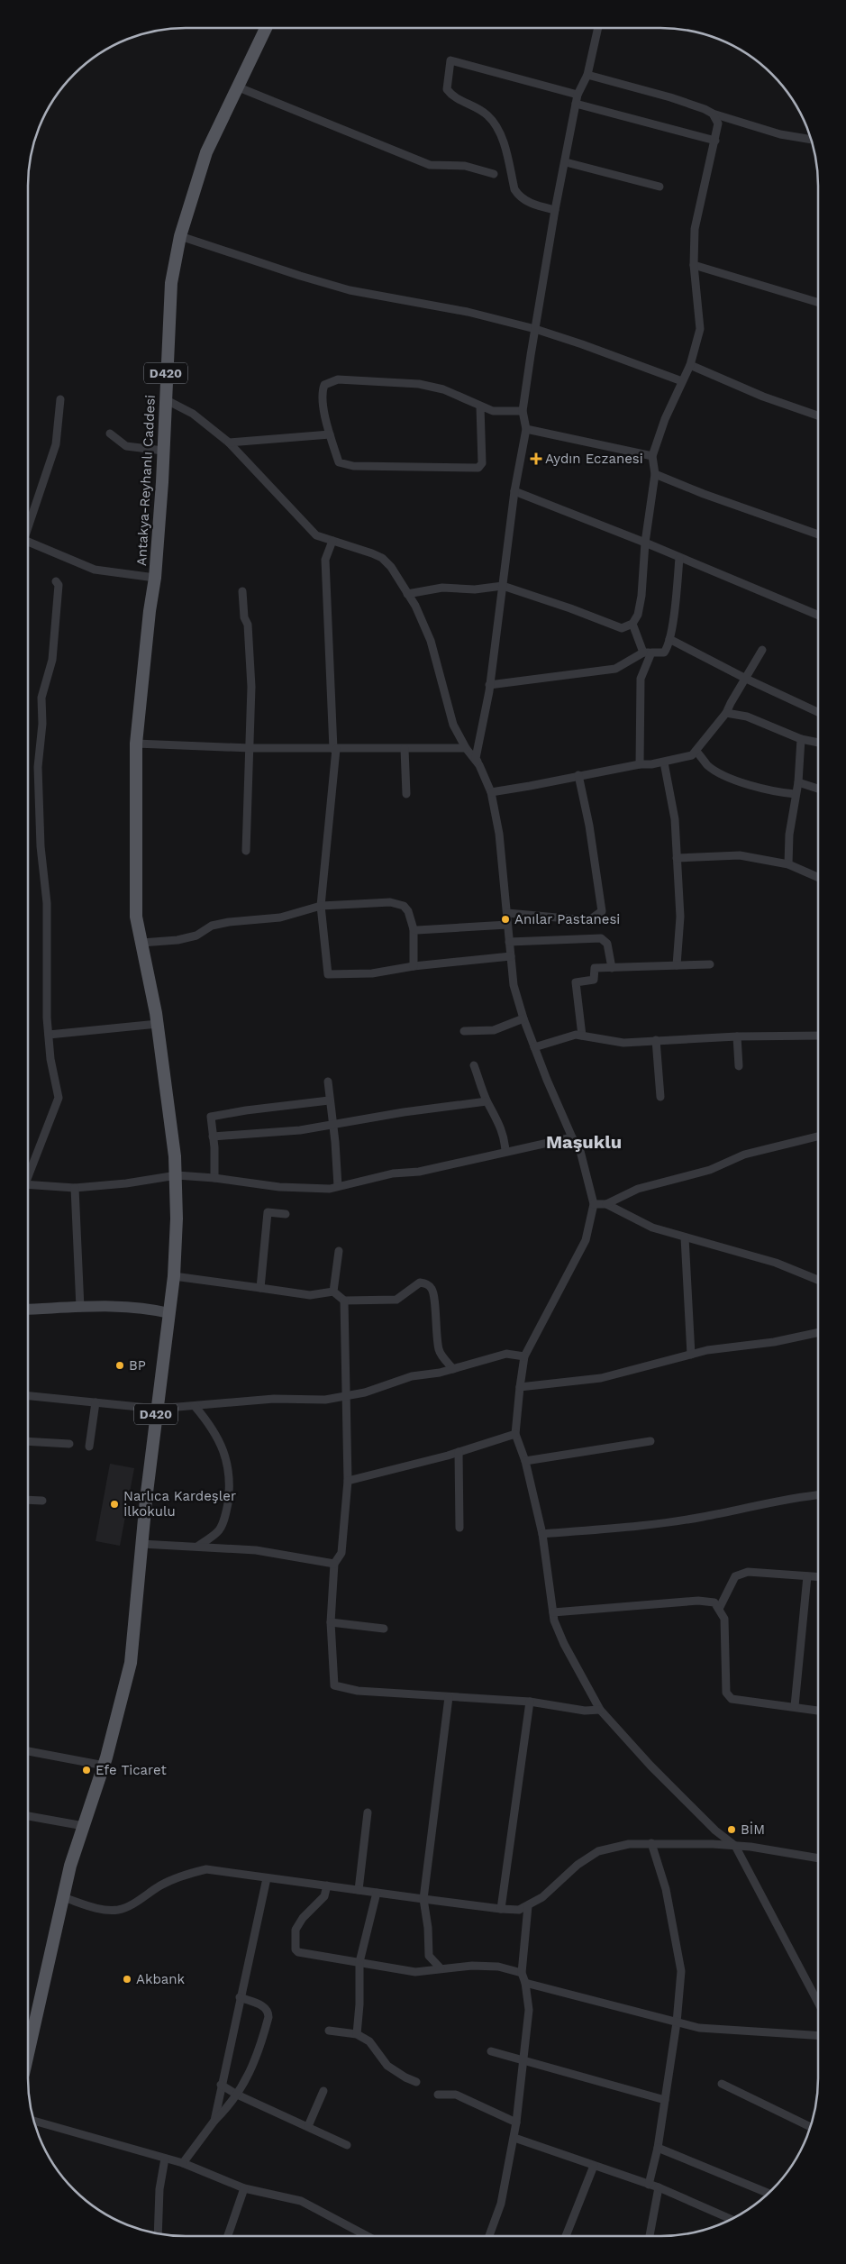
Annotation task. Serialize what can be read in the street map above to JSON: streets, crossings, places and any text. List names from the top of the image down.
{
  "streets": {
    "main road": ["D420", "Antakya-Reyhanlı Caddesi"]
  },
  "crossings": [
    ["D420", "Antakya-Reyhanlı Caddesi"]
  ],
  "districts": ["Maşuklu"],
  "places": {
    "health": ["Aydın Eczanesi"],
    "other": [
      "Anılar Pastanesi",
      "BP",
      "Narlıca Kardeşler İlkokulu",
      "Efe Ticaret",
      "BİM",
      "Akbank"
    ]
  }
}
